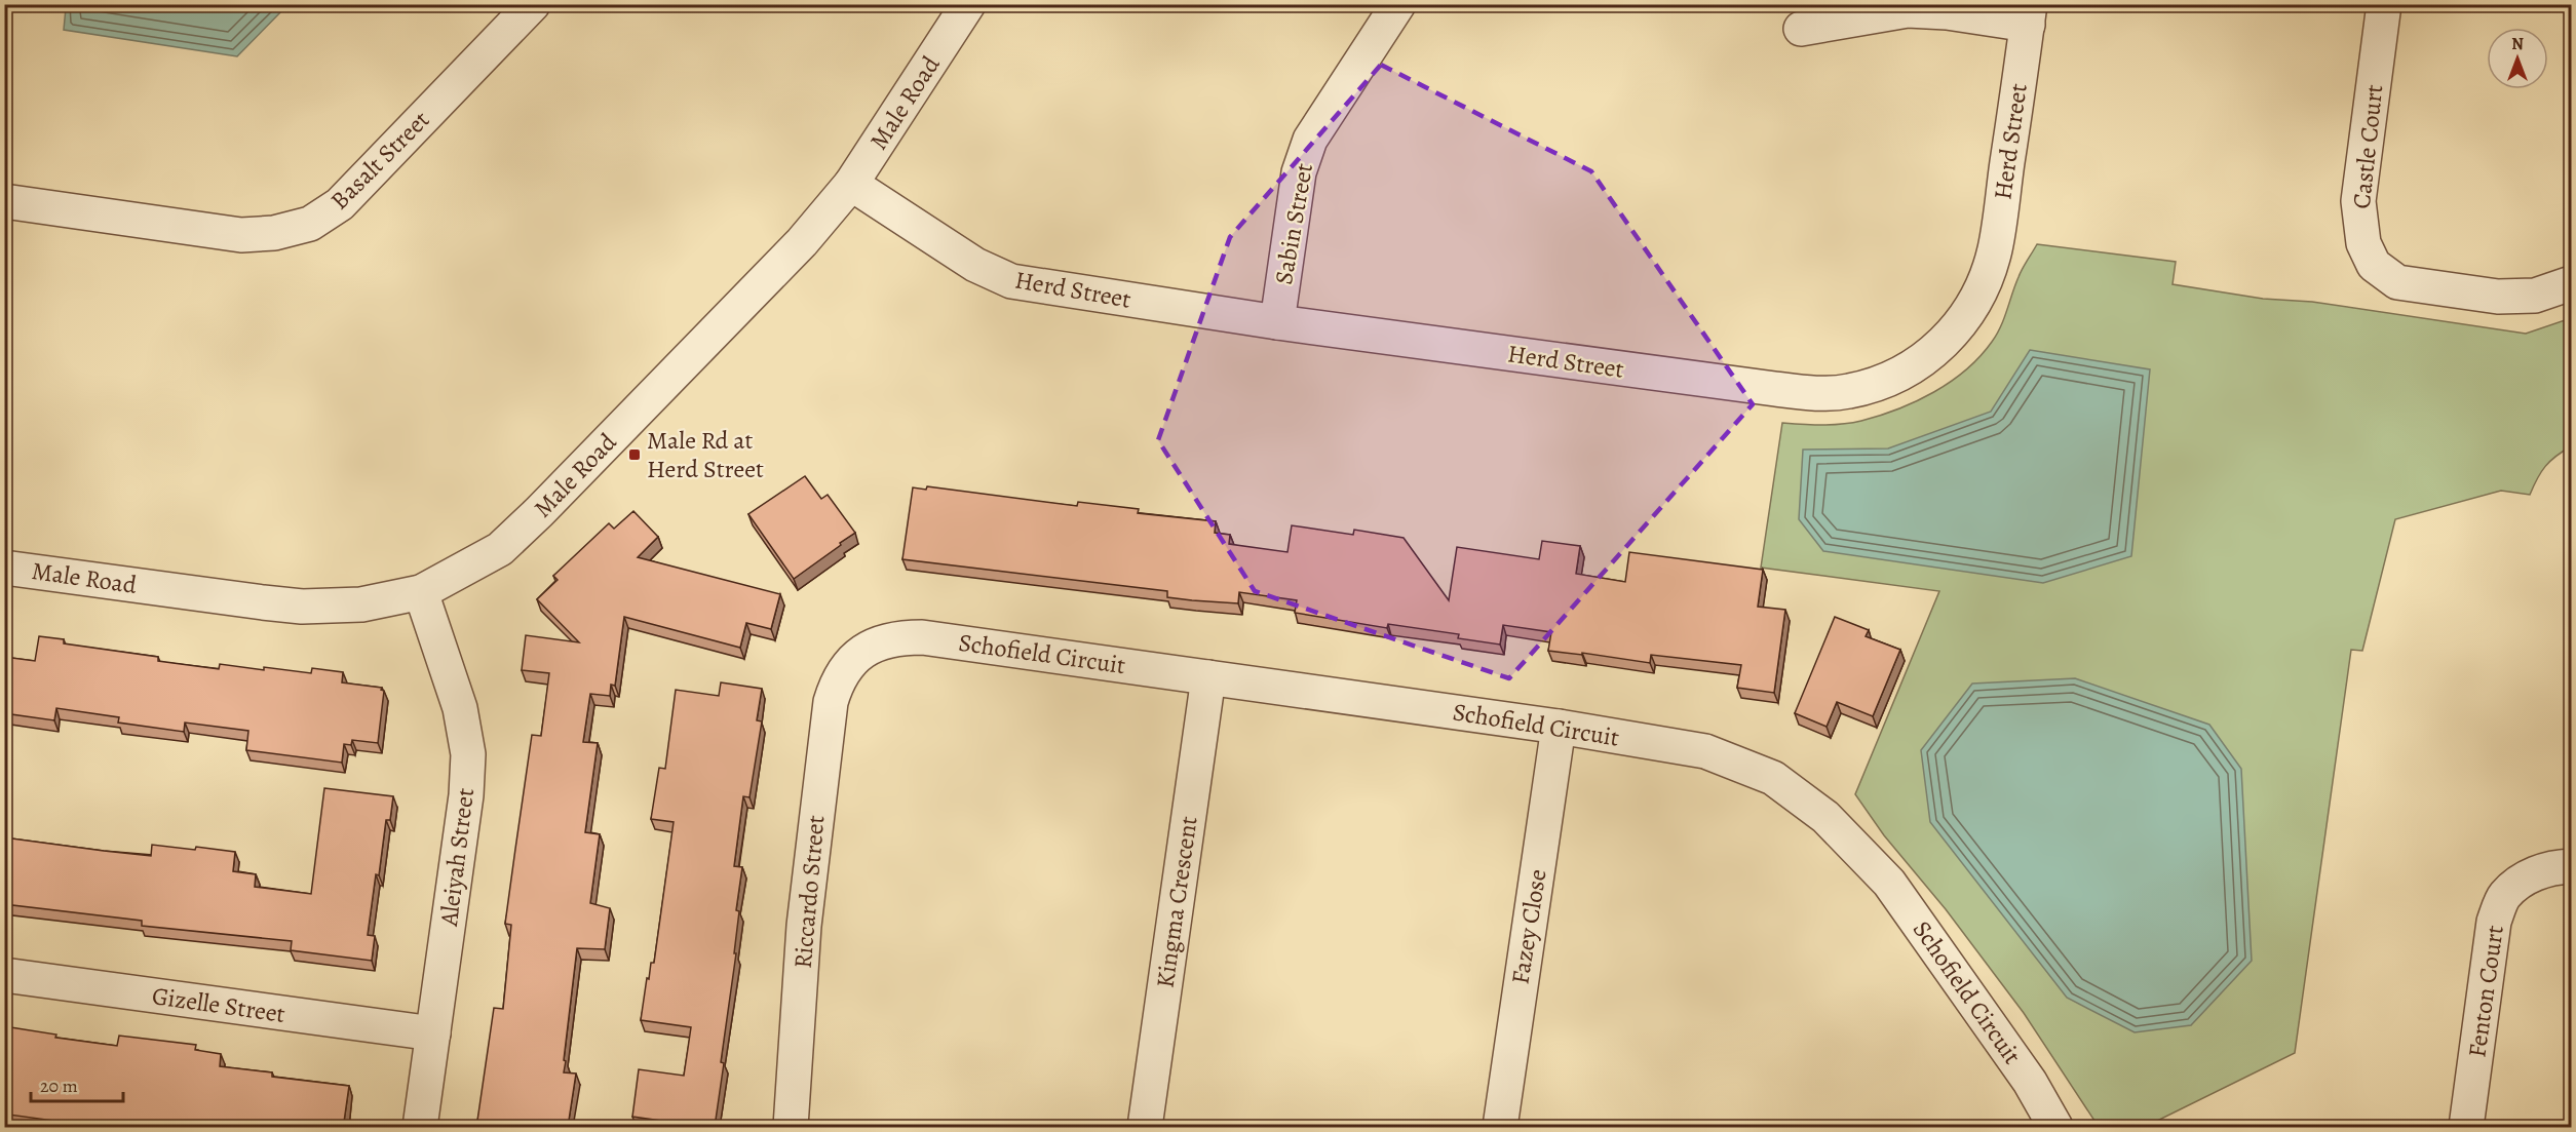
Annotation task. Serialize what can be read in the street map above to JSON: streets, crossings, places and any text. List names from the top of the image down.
{
  "streets": {
    "street": [
      "Male Road",
      "Herd Street",
      "Castle Court",
      "Basalt Street",
      "Sabin Street",
      "Schofield Circuit",
      "Aleiyah Street",
      "Riccardo Street",
      "Kingma Crescent",
      "Fazey Close",
      "Fenton Court",
      "Gizelle Street"
    ]
  },
  "crossings": [
    ["Male Road", "Herd Street"],
    ["Male Road", "Aleiyah Street"],
    ["Herd Street", "Sabin Street"],
    ["Schofield Circuit", "Riccardo Street"],
    ["Schofield Circuit", "Kingma Crescent"],
    ["Schofield Circuit", "Fazey Close"],
    ["Aleiyah Street", "Gizelle Street"]
  ],
  "places": {
    "transit": ["Male Rd at Herd Street"]
  },
  "scale_bar": "20 m",
  "north": "top"
}
